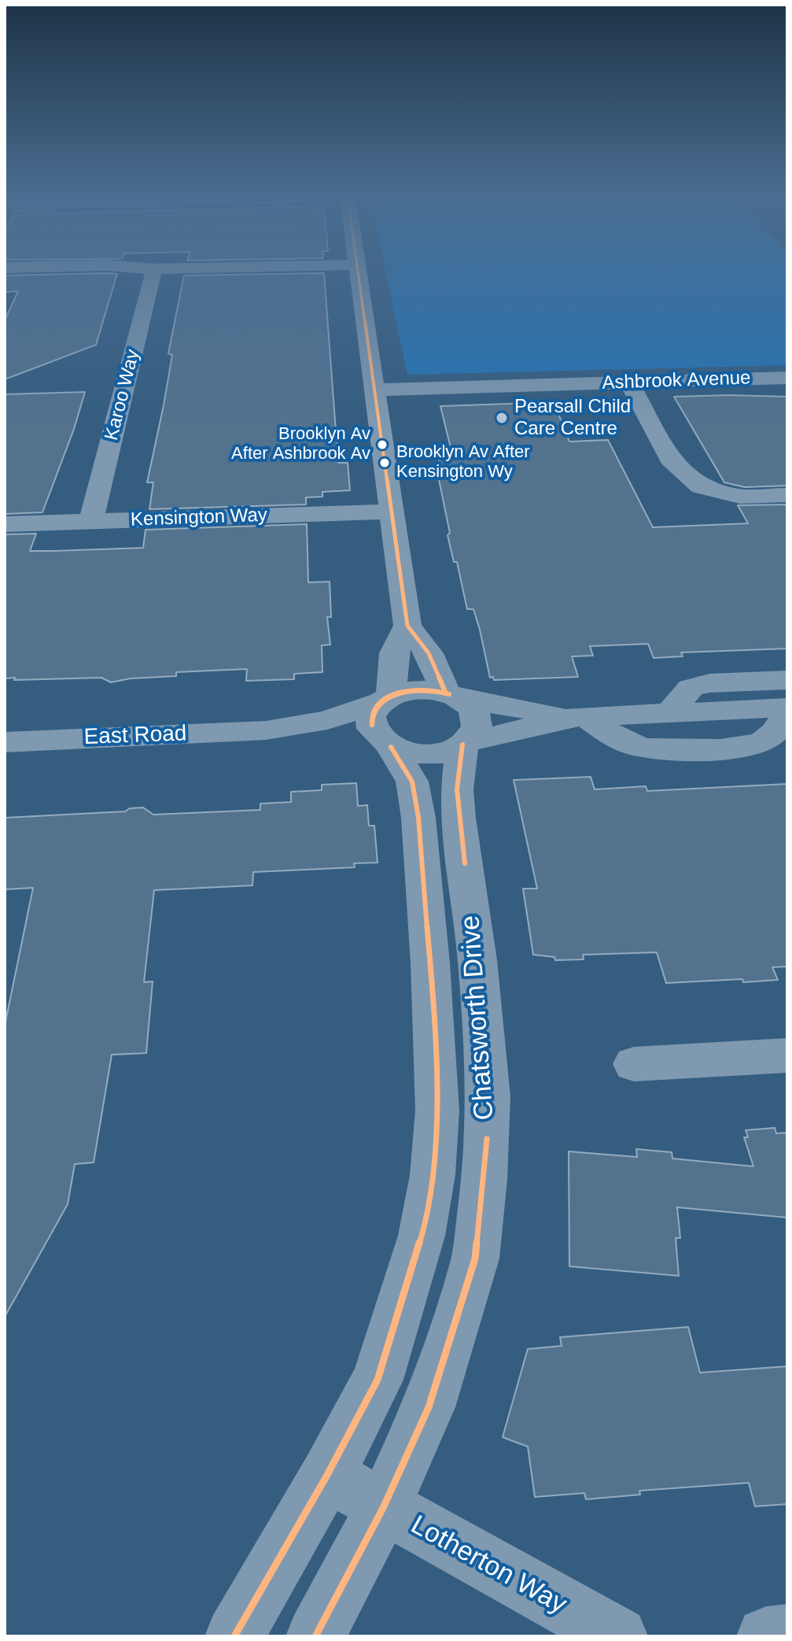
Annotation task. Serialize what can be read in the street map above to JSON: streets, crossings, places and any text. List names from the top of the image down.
{
  "streets": {
    "street": [
      "Ashbrook Avenue",
      "Karoo Way",
      "Kensington Way",
      "East Road",
      "Chatsworth Drive",
      "Lotherton Way"
    ]
  },
  "crossings": [
    ["Karoo Way", "Kensington Way"],
    ["East Road", "Chatsworth Drive"],
    ["Chatsworth Drive", "Lotherton Way"]
  ],
  "places": ["Pearsall Child Care Centre", "Brooklyn Av After Ashbrook Av", "Brooklyn Av After Kensington Wy"]
}
